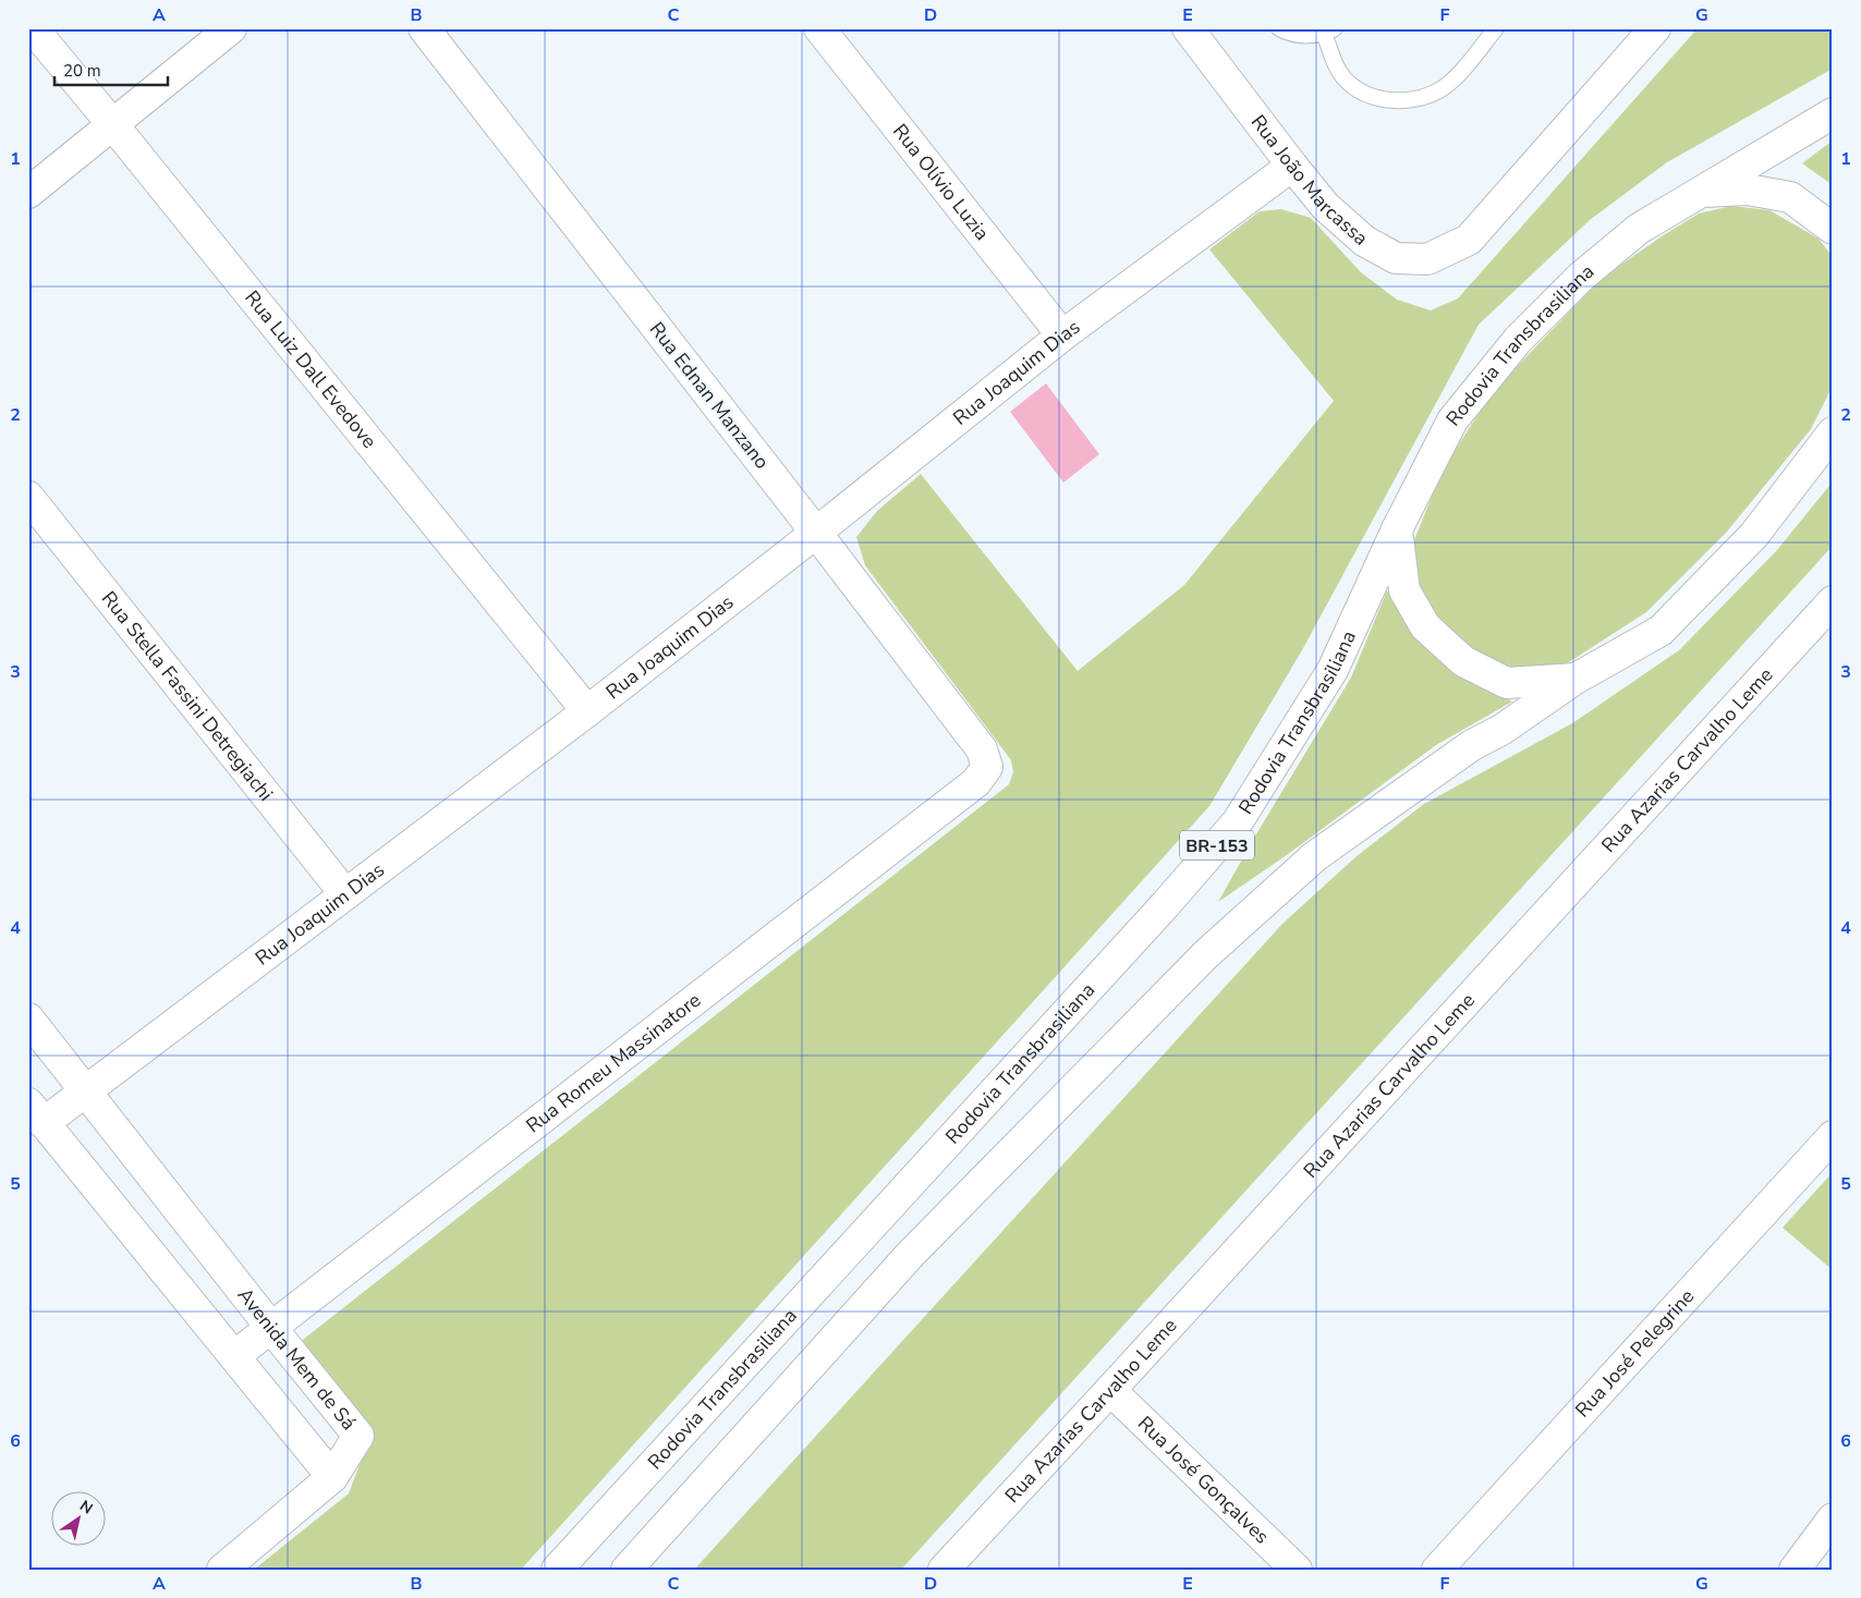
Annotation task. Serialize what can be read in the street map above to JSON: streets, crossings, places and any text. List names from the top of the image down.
{
  "streets": {
    "main road": [
      "Rua João Marcassa",
      "Rua Olívio Luzia",
      "Rodovia Transbrasiliana",
      "Rua Luiz Dall Evedove",
      "Rua Joaquim Dias",
      "Rua Ednan Manzano",
      "Rua Stella Fassini Detregiachi",
      "Rua Azarias Carvalho Leme",
      "BR-153",
      "Rua Romeu Massinatore",
      "Rua José Pelegrine",
      "Avenida Mem de Sá",
      "Rua José Gonçalves"
    ]
  },
  "crossings": [
    ["Rua João Marcassa", "Rua Joaquim Dias"],
    ["Rua Olívio Luzia", "Rua Joaquim Dias"],
    ["Rua Luiz Dall Evedove", "Rua Joaquim Dias"],
    ["Rua Joaquim Dias", "Rua Ednan Manzano"],
    ["Rua Joaquim Dias", "Rua Stella Fassini Detregiachi"],
    ["Rua Joaquim Dias", "Avenida Mem de Sá"],
    ["Rua Ednan Manzano", "Rua Romeu Massinatore"],
    ["Rua Azarias Carvalho Leme", "Rua José Gonçalves"],
    ["Rua Romeu Massinatore", "Avenida Mem de Sá"]
  ],
  "scale_bar": "20 m",
  "north": "top right",
  "grid": {
    "columns": [
      "A",
      "B",
      "C",
      "D",
      "E",
      "F",
      "G"
    ],
    "rows": [
      "1",
      "2",
      "3",
      "4",
      "5",
      "6"
    ]
  }
}
